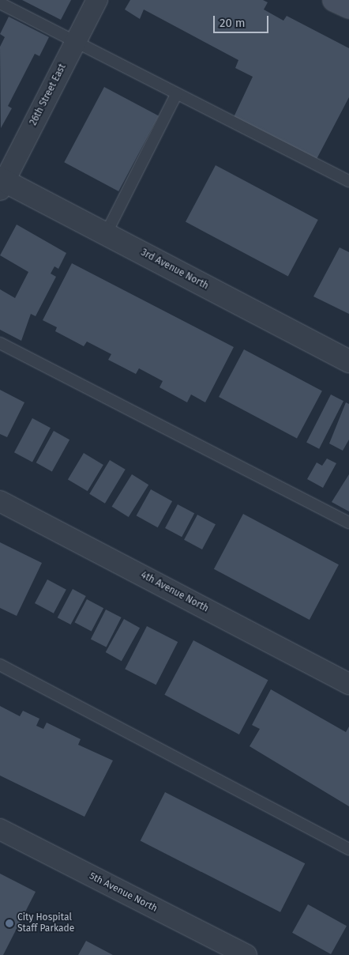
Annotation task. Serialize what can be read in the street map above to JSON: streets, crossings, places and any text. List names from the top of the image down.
{
  "streets": {
    "street": [
      "26th Street East",
      "3rd Avenue North",
      "4th Avenue North",
      "5th Avenue North"
    ]
  },
  "crossings": [
    ["26th Street East", "3rd Avenue North"]
  ],
  "places": ["City Hospital Staff Parkade"],
  "scale_bar": "20 m"
}
